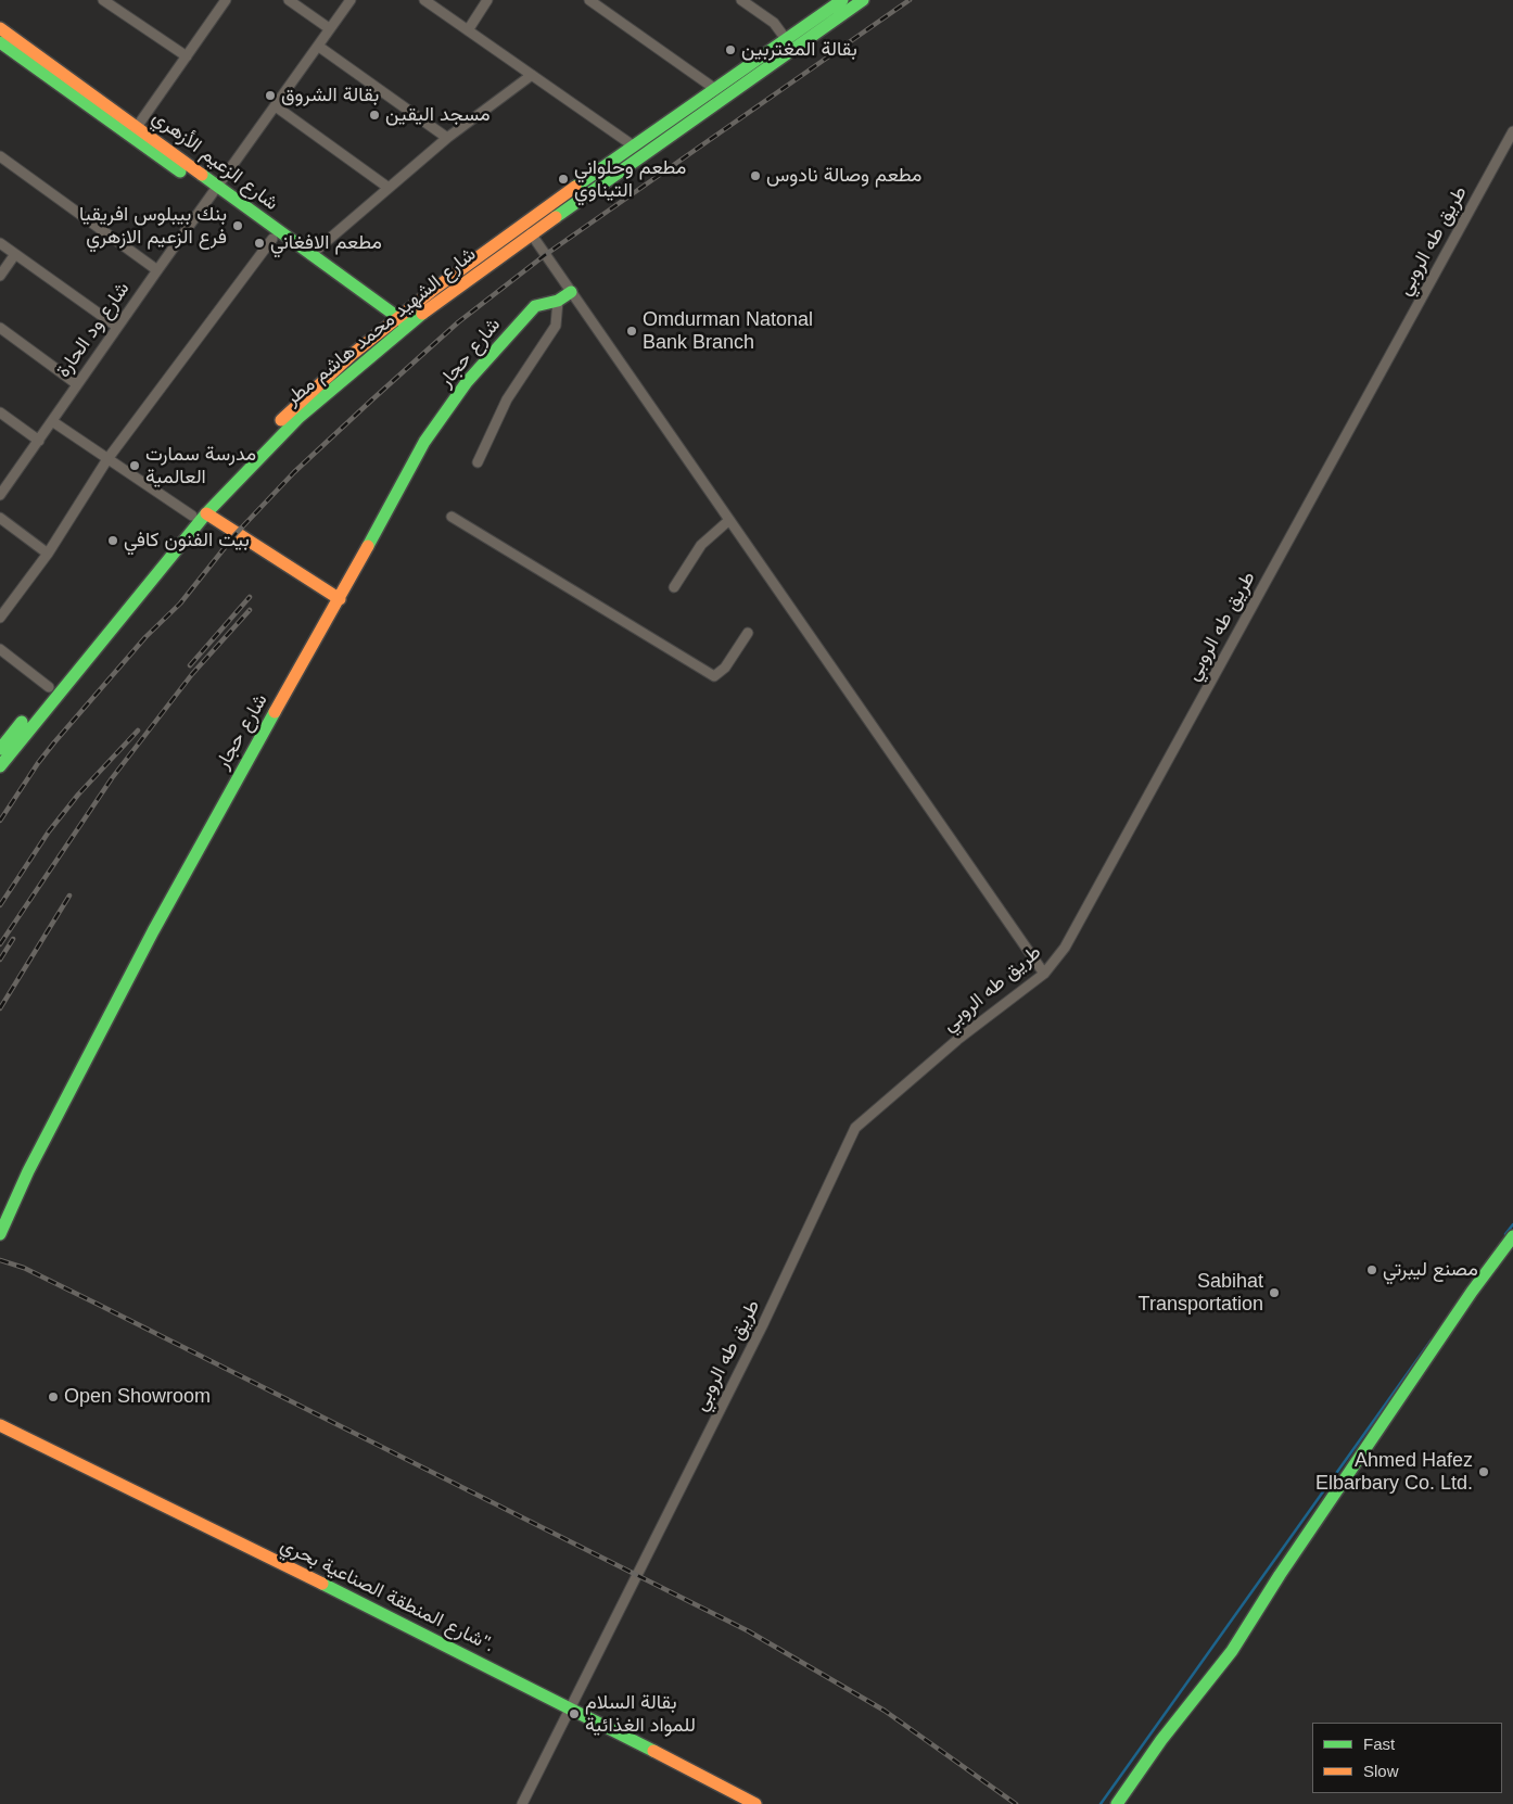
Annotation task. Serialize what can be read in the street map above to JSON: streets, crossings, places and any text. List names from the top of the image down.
{
  "streets": {
    "main road": [
      "شارع الزعيم الأزهري",
      "شارع الشهيد محمد هاشم مطر",
      "شارع حجار",
      "شارع المنطقة الصناعية بحري\"."
    ],
    "street": ["طريق طه الروبي", "شارع ود الحارة"]
  },
  "crossings": [
    ["شارع الزعيم الأزهري", "شارع الشهيد محمد هاشم مطر"],
    ["شارع الزعيم الأزهري", "شارع ود الحارة"],
    ["طريق طه الروبي", "شارع المنطقة الصناعية بحري\"."]
  ],
  "places": [
    "بقالة المغتربين",
    "بقالة الشروق",
    "مسجد اليقين",
    "مطعم وصالة نادوس",
    "مطعم وحلواني التيناوي",
    "بنك بيبلوس افريقيا فرع الزعيم الازهري",
    "مطعم الافغاني",
    "Omdurman Natonal Bank Branch",
    "مدرسة سمارت العالمية",
    "بيت الفنون كافي",
    "مصنع ليبرتي",
    "Sabihat Transportation",
    "Open Showroom",
    "Ahmed Hafez Elbarbary Co. Ltd.",
    "بقالة السلام للمواد الغذائية"
  ],
  "legend": ["Fast", "Slow"]
}
